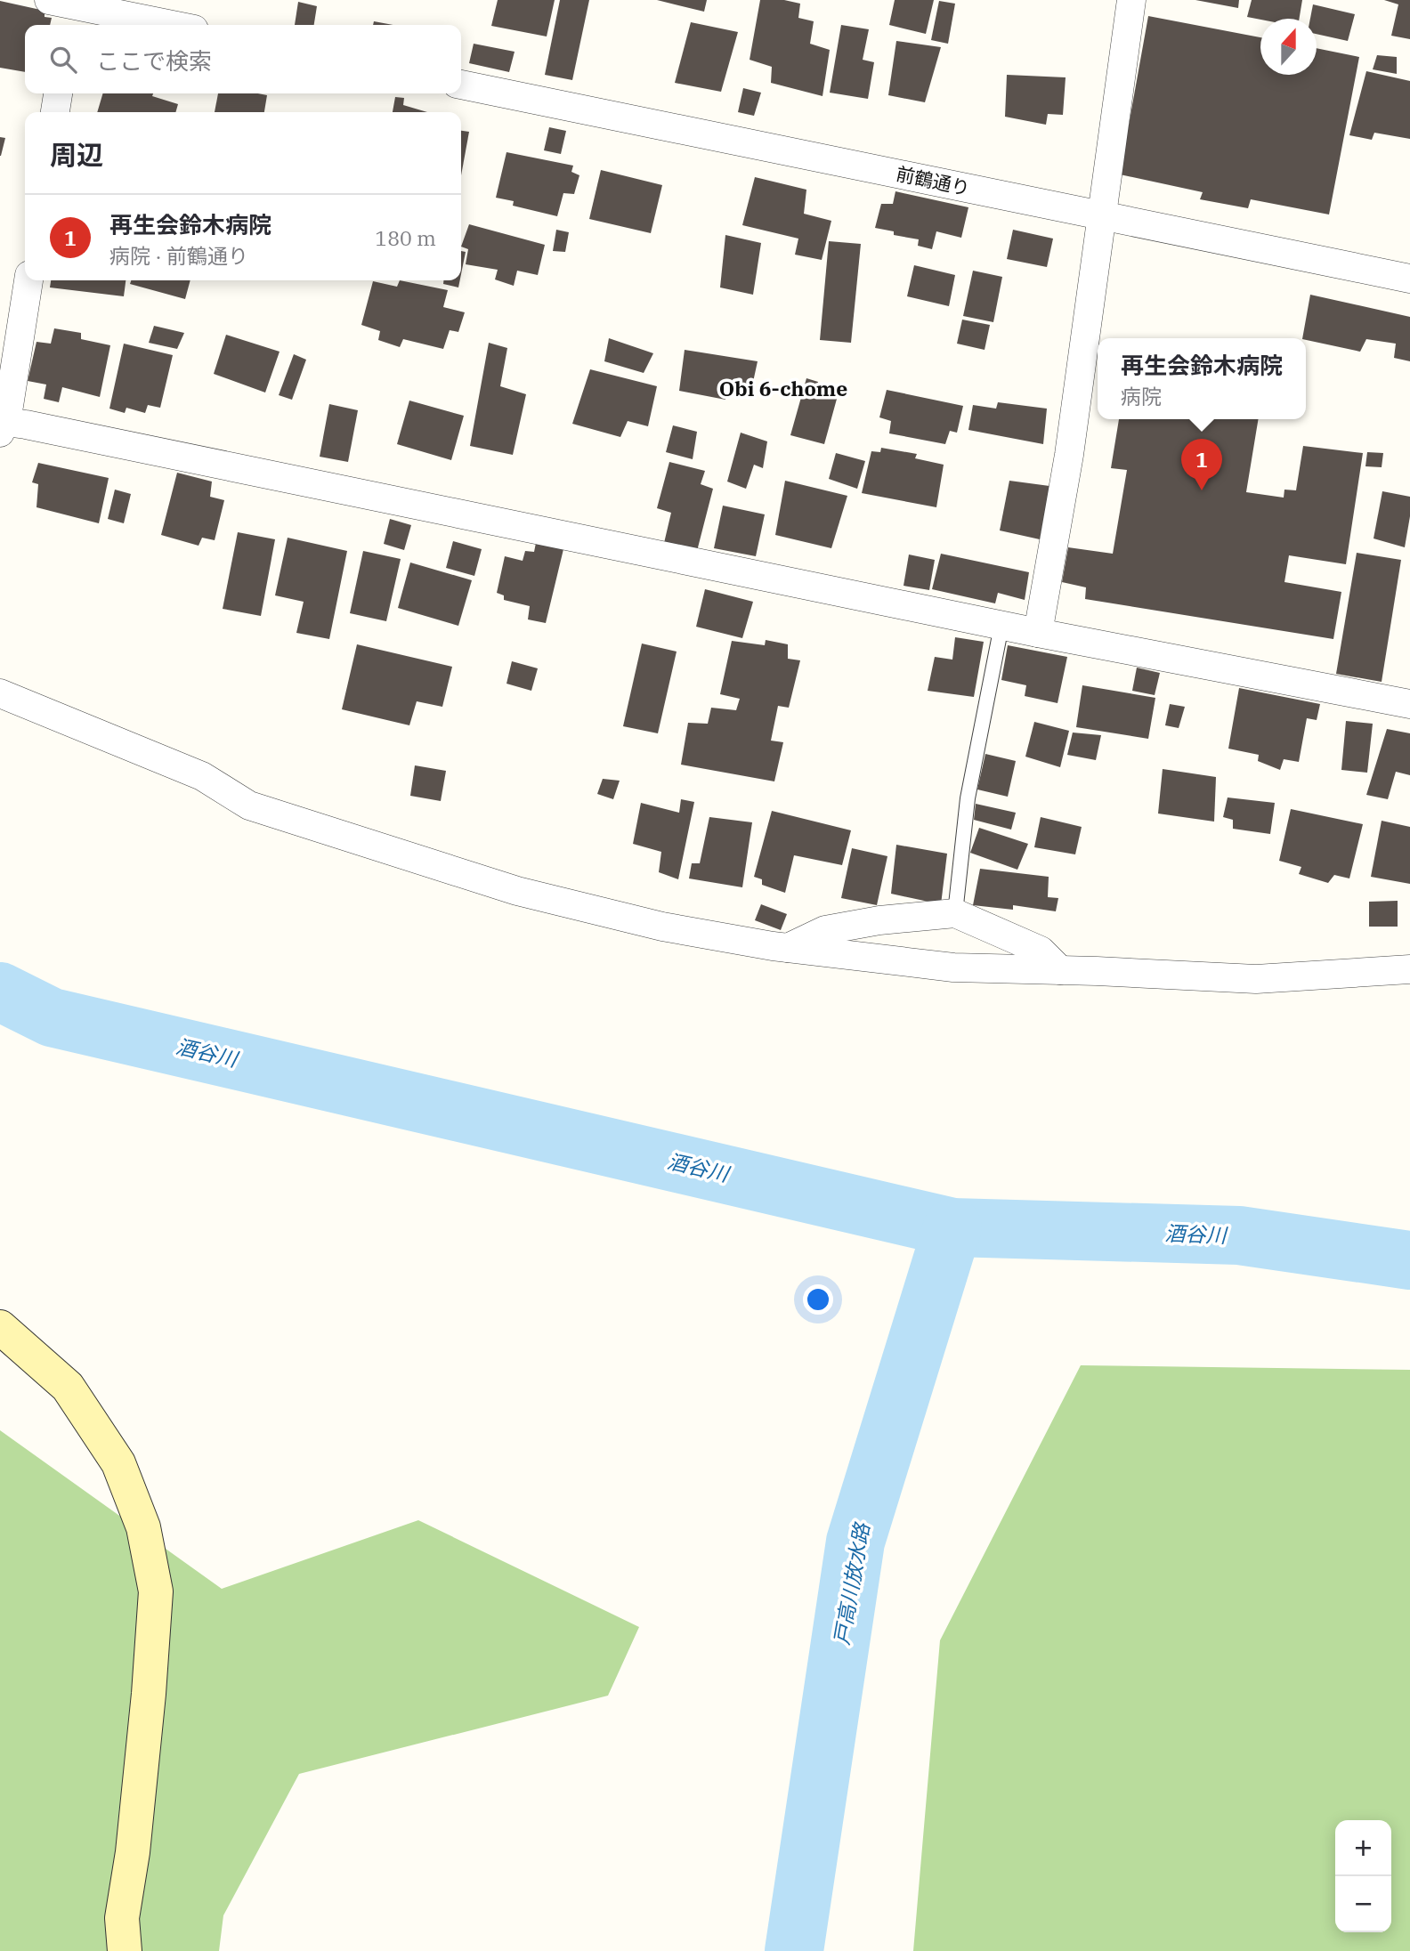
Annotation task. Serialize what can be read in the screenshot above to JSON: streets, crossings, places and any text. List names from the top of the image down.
{
  "streets": {
    "street": ["前鶴通り"]
  },
  "districts": ["Obi 6-chome"],
  "water": ["酒谷川", "戸高川放水路"],
  "north": "top",
  "page": {
    "search": "ここで検索",
    "heading": "周辺",
    "list": [
      {
        "mark": "1",
        "name": "再生会鈴木病院",
        "note": "病院 · 前鶴通り",
        "value": "180 m"
      }
    ],
    "popup": ["再生会鈴木病院", "病院"],
    "pins": "1",
    "map_buttons": ["+", "−"]
  }
}
